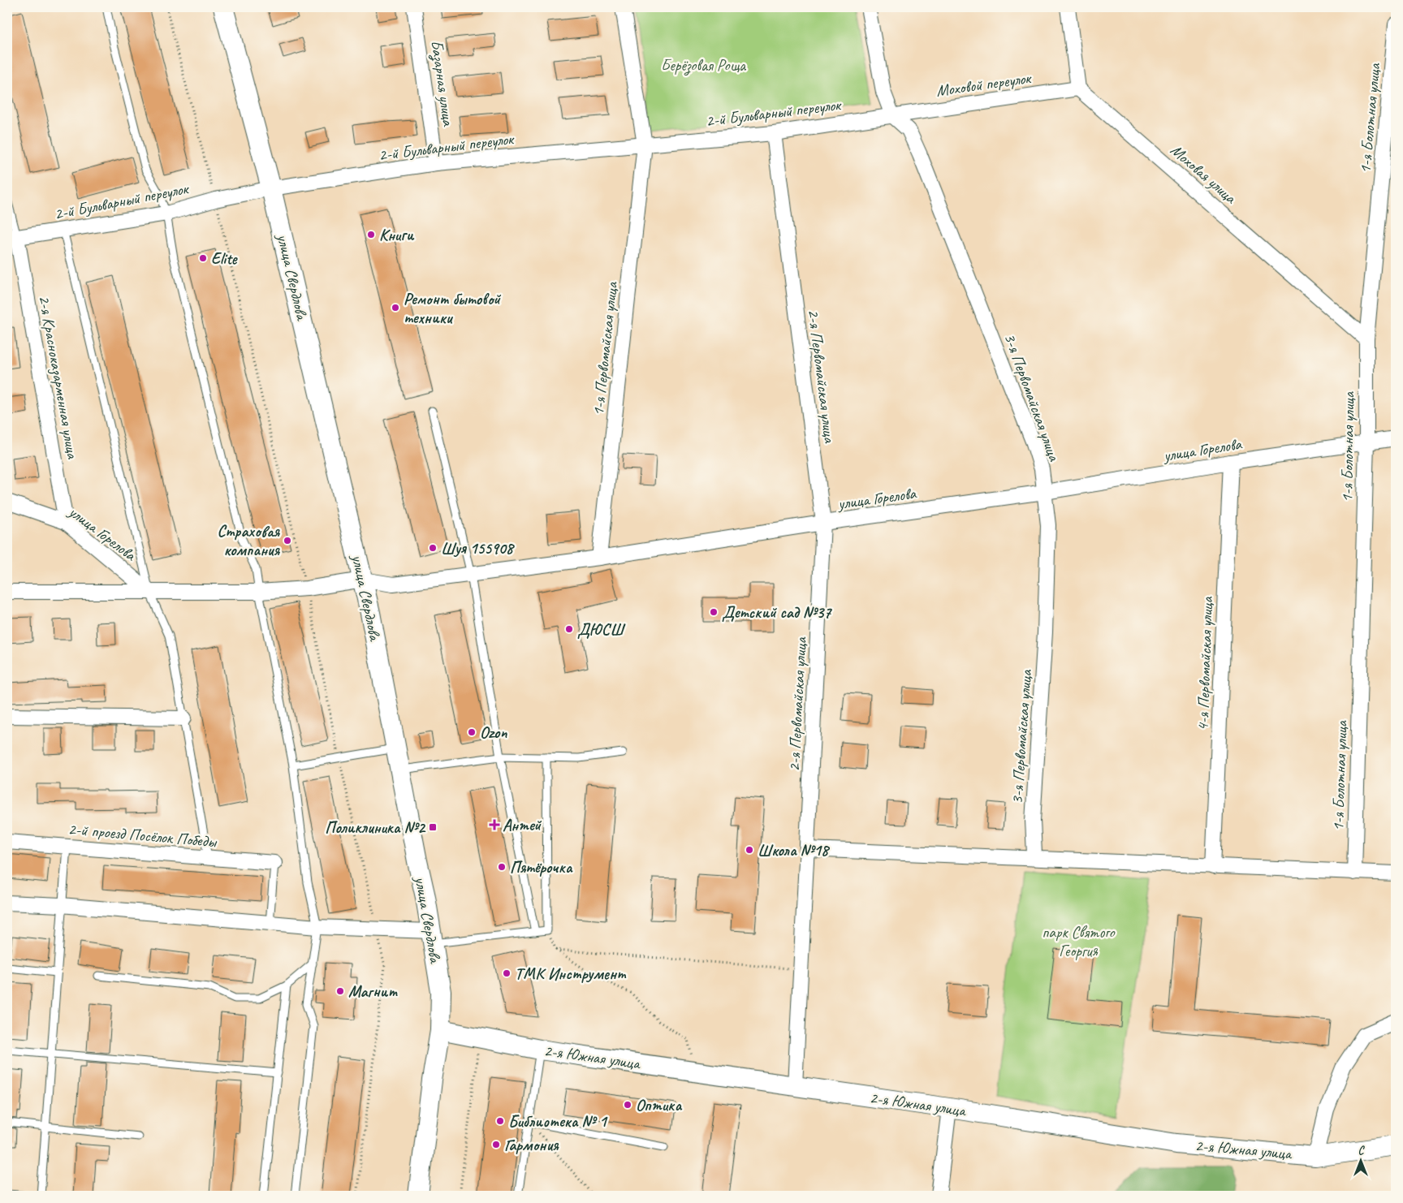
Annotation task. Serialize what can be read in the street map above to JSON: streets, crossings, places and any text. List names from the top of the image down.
{
  "streets": {
    "main road": ["улица Свердлова", "2-я Южная улица"],
    "street": [
      "Базарная улица",
      "Моховой переулок",
      "2-й Бульварный переулок",
      "1-я Болотная улица",
      "Моховая улица",
      "1-я Первомайская улица",
      "2-я Первомайская улица",
      "2-я Красноказарменная улица",
      "3-я Первомайская улица",
      "улица Горелова",
      "4-я Первомайская улица",
      "2-й проезд Посёлок Победы"
    ]
  },
  "crossings": [
    ["Базарная улица", "2-й Бульварный переулок"],
    ["Моховой переулок", "2-й Бульварный переулок"],
    ["Моховой переулок", "Моховая улица"],
    ["Моховой переулок", "3-я Первомайская улица"],
    ["2-й Бульварный переулок", "улица Свердлова"],
    ["2-й Бульварный переулок", "1-я Первомайская улица"],
    ["2-й Бульварный переулок", "2-я Первомайская улица"],
    ["2-й Бульварный переулок", "2-я Красноказарменная улица"],
    ["2-й Бульварный переулок", "3-я Первомайская улица"],
    ["1-я Болотная улица", "Моховая улица"],
    ["1-я Болотная улица", "улица Горелова"],
    ["улица Свердлова", "улица Горелова"],
    ["улица Свердлова", "2-я Южная улица"],
    ["1-я Первомайская улица", "улица Горелова"],
    ["2-я Первомайская улица", "улица Горелова"],
    ["2-я Первомайская улица", "2-я Южная улица"],
    ["2-я Красноказарменная улица", "улица Горелова"],
    ["3-я Первомайская улица", "улица Горелова"],
    ["улица Горелова", "4-я Первомайская улица"]
  ],
  "parks": ["Берёзовая Роща", "парк Святого Георгия"],
  "places": {
    "other": [
      "Книги",
      "Elite",
      "Ремонт бытовой техники",
      "Страховая компания",
      "Шуя 155908",
      "Детский сад №37",
      "ДЮСШ",
      "Ozon",
      "Школа №18",
      "Пятёрочка",
      "ТМК Инструмент",
      "Магнит",
      "Оптика",
      "Библиотека № 1",
      "Гармония"
    ],
    "health": ["Антей"],
    "transit": ["Поликлиника №2"]
  },
  "north": "top"
}
